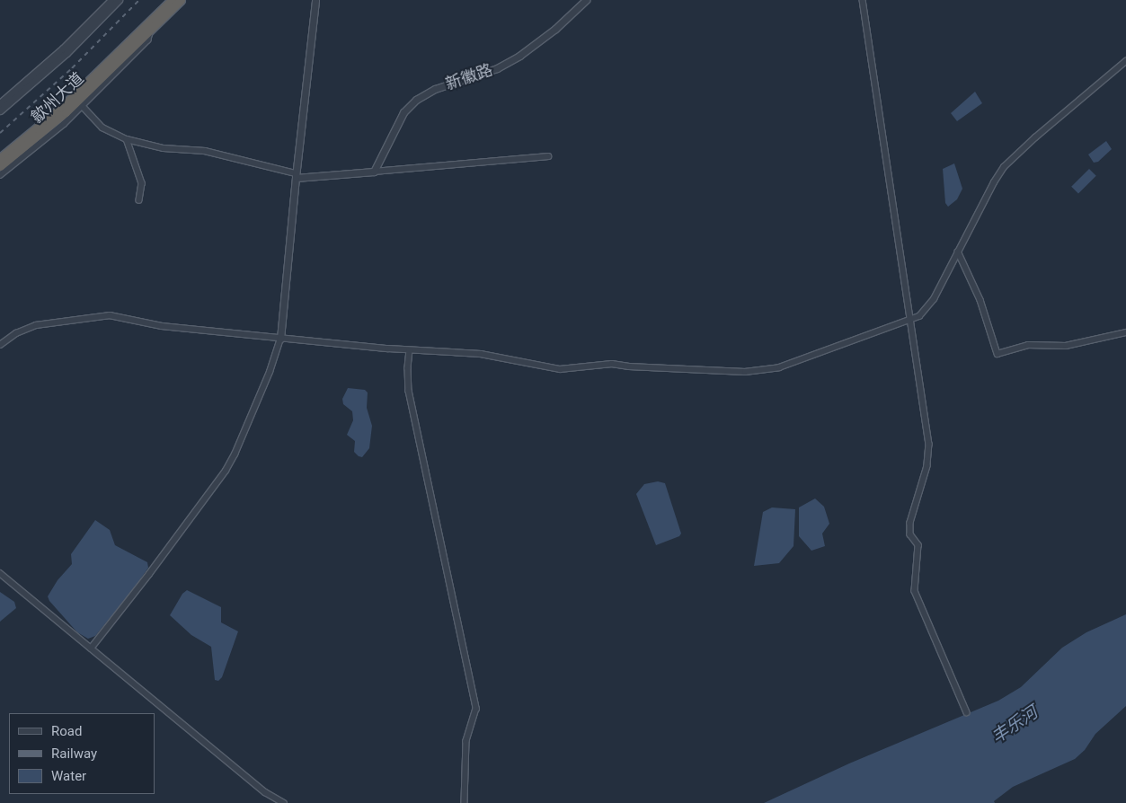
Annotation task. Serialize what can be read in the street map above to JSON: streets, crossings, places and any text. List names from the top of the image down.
{
  "streets": {
    "highway": ["歙州大道"],
    "street": ["新徽路"]
  },
  "water": ["丰乐河"],
  "legend": ["Road", "Railway", "Water"]
}
